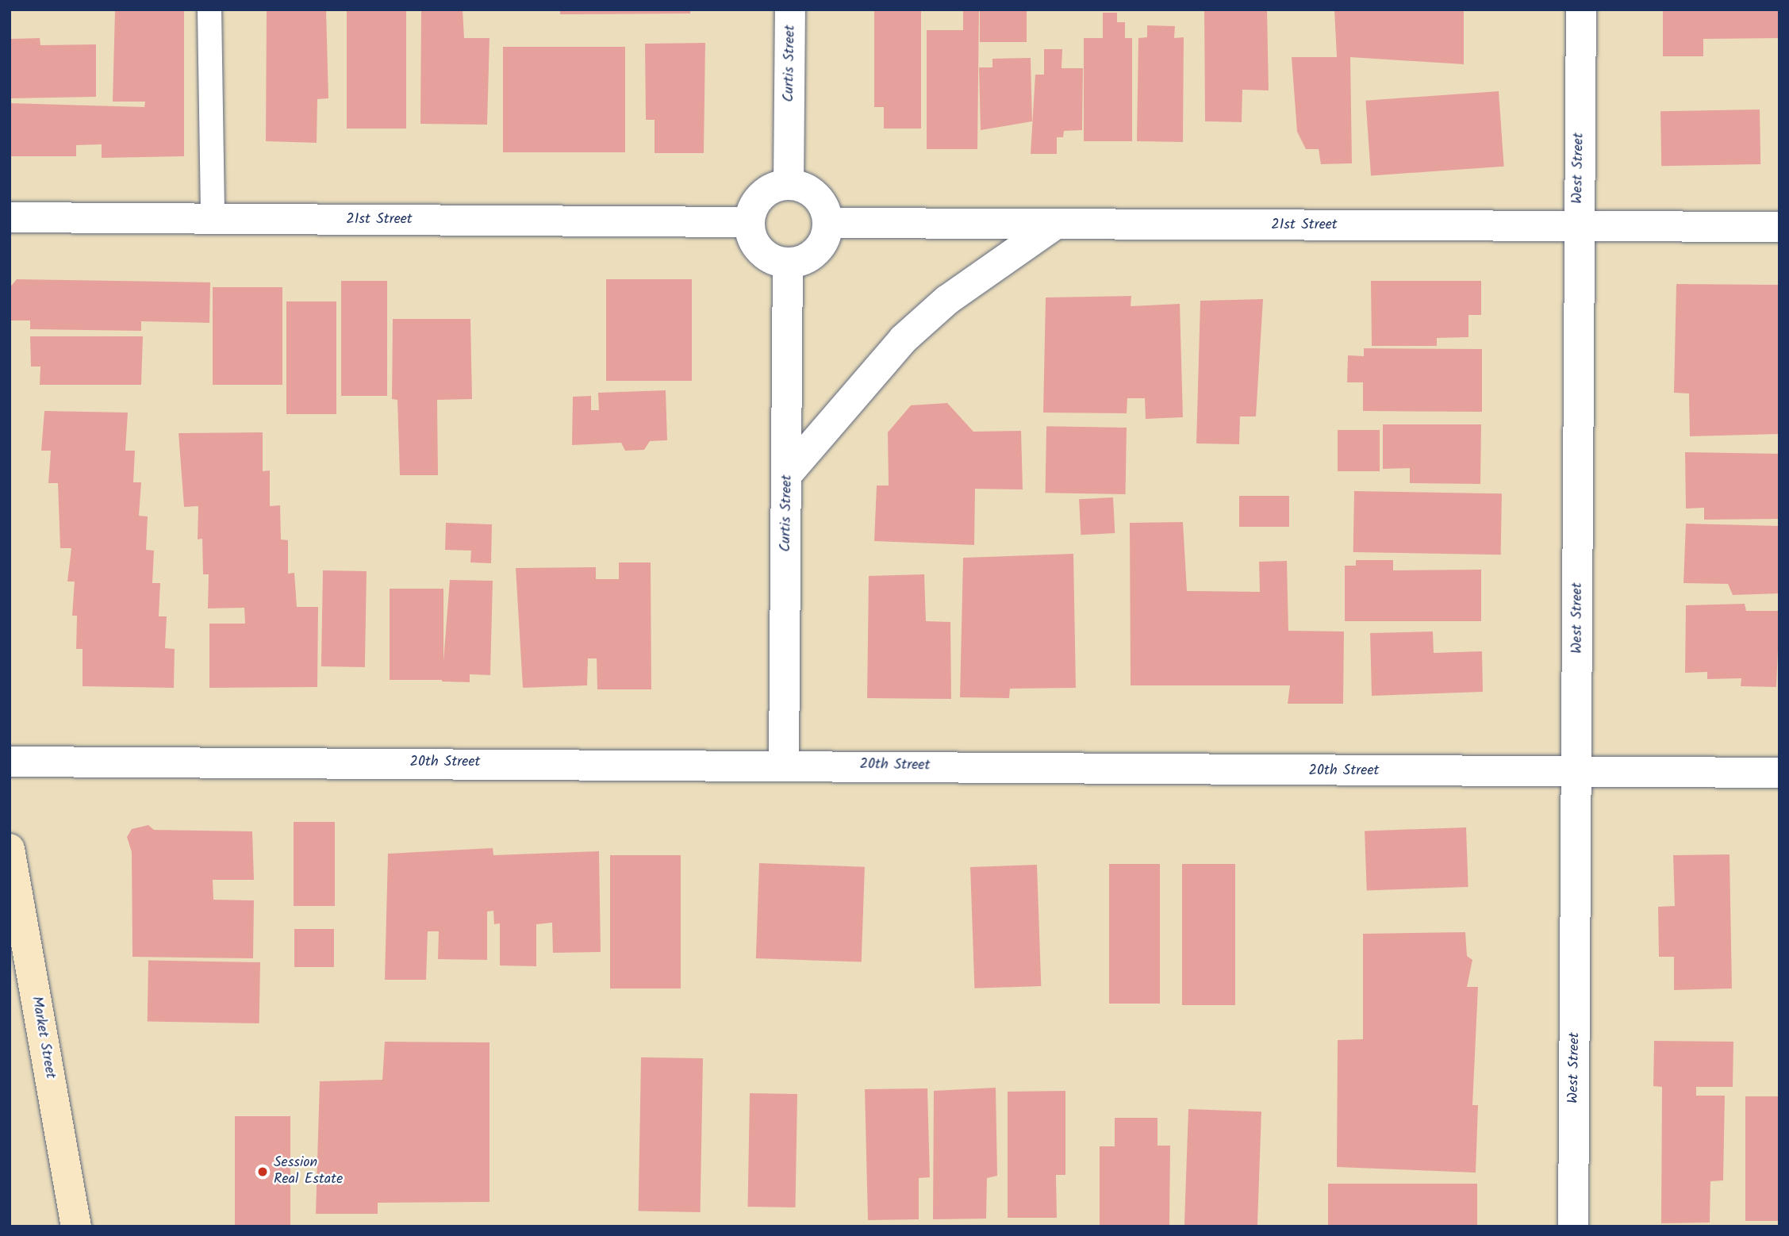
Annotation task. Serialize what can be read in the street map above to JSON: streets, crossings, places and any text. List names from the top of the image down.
{
  "streets": {
    "main road": ["Market Street"],
    "street": [
      "Curtis Street",
      "West Street",
      "21st Street",
      "20th Street"
    ]
  },
  "crossings": [
    ["Curtis Street", "21st Street"],
    ["Curtis Street", "20th Street"],
    ["West Street", "21st Street"],
    ["West Street", "20th Street"]
  ],
  "places": ["Session Real Estate"]
}
